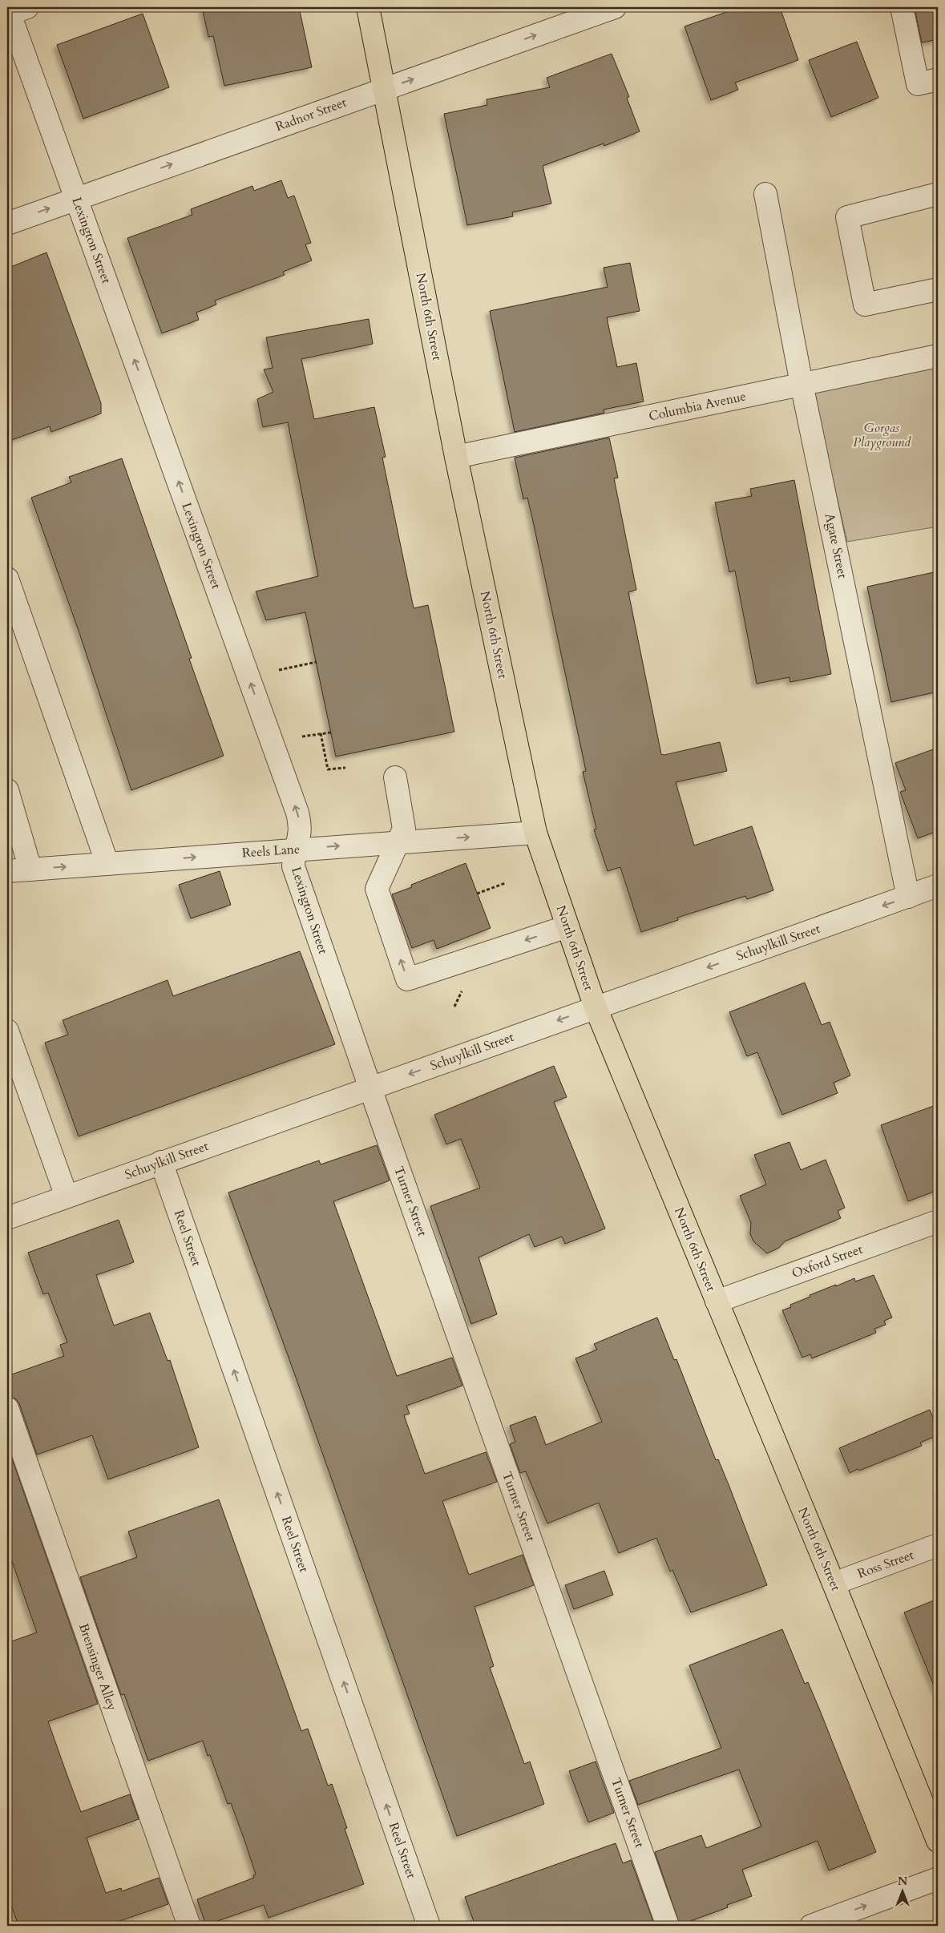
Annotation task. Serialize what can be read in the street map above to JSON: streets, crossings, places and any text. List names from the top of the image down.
{
  "streets": {
    "main road": ["North 6th Street"],
    "street": [
      "Radnor Street",
      "Lexington Street",
      "Columbia Avenue",
      "Agate Street",
      "Reels Lane",
      "Schuylkill Street",
      "Turner Street",
      "Reel Street",
      "Oxford Street",
      "Ross Street",
      "Brensinger Alley"
    ]
  },
  "crossings": [
    ["Radnor Street", "Lexington Street"],
    ["Radnor Street", "North 6th Street"],
    ["Lexington Street", "Reels Lane"],
    ["Lexington Street", "Schuylkill Street"],
    ["Lexington Street", "Turner Street"],
    ["North 6th Street", "Columbia Avenue"],
    ["North 6th Street", "Reels Lane"],
    ["North 6th Street", "Schuylkill Street"],
    ["North 6th Street", "Oxford Street"],
    ["North 6th Street", "Ross Street"],
    ["Columbia Avenue", "Agate Street"],
    ["Agate Street", "Schuylkill Street"],
    ["Schuylkill Street", "Turner Street"],
    ["Schuylkill Street", "Reel Street"]
  ],
  "one_way": [
    "Radnor Street",
    "Reels Lane",
    "Schuylkill Street",
    "Reel Street"
  ],
  "parks": ["Gorgas Playground"],
  "north": "top"
}
